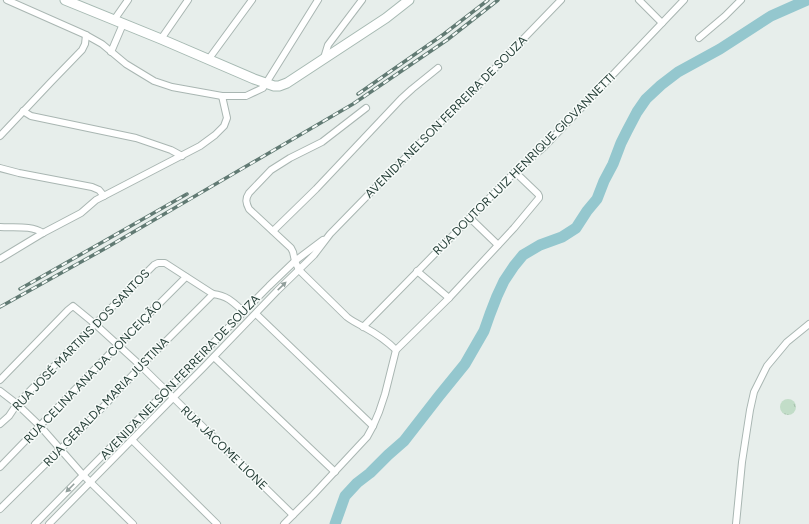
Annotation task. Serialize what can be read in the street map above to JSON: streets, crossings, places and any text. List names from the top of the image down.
{
  "streets": {
    "street": [
      "AVENIDA NELSON FERREIRA DE SOUZA",
      "RUA DOUTOR LUIZ HENRIQUE GIOVANNETTI",
      "RUA JOSÉ MARTINS DOS SANTOS",
      "RUA CELINA ANA DA CONCEIÇÃO",
      "RUA GERALDA MARIA JUSTINA",
      "RUA JÁCOME LIONE"
    ]
  },
  "crossings": [
    ["AVENIDA NELSON FERREIRA DE SOUZA", "RUA JÁCOME LIONE"],
    ["RUA JOSÉ MARTINS DOS SANTOS", "RUA CELINA ANA DA CONCEIÇÃO"],
    ["RUA JOSÉ MARTINS DOS SANTOS", "RUA JÁCOME LIONE"],
    ["RUA CELINA ANA DA CONCEIÇÃO", "RUA JÁCOME LIONE"],
    ["RUA GERALDA MARIA JUSTINA", "RUA JÁCOME LIONE"]
  ]
}
